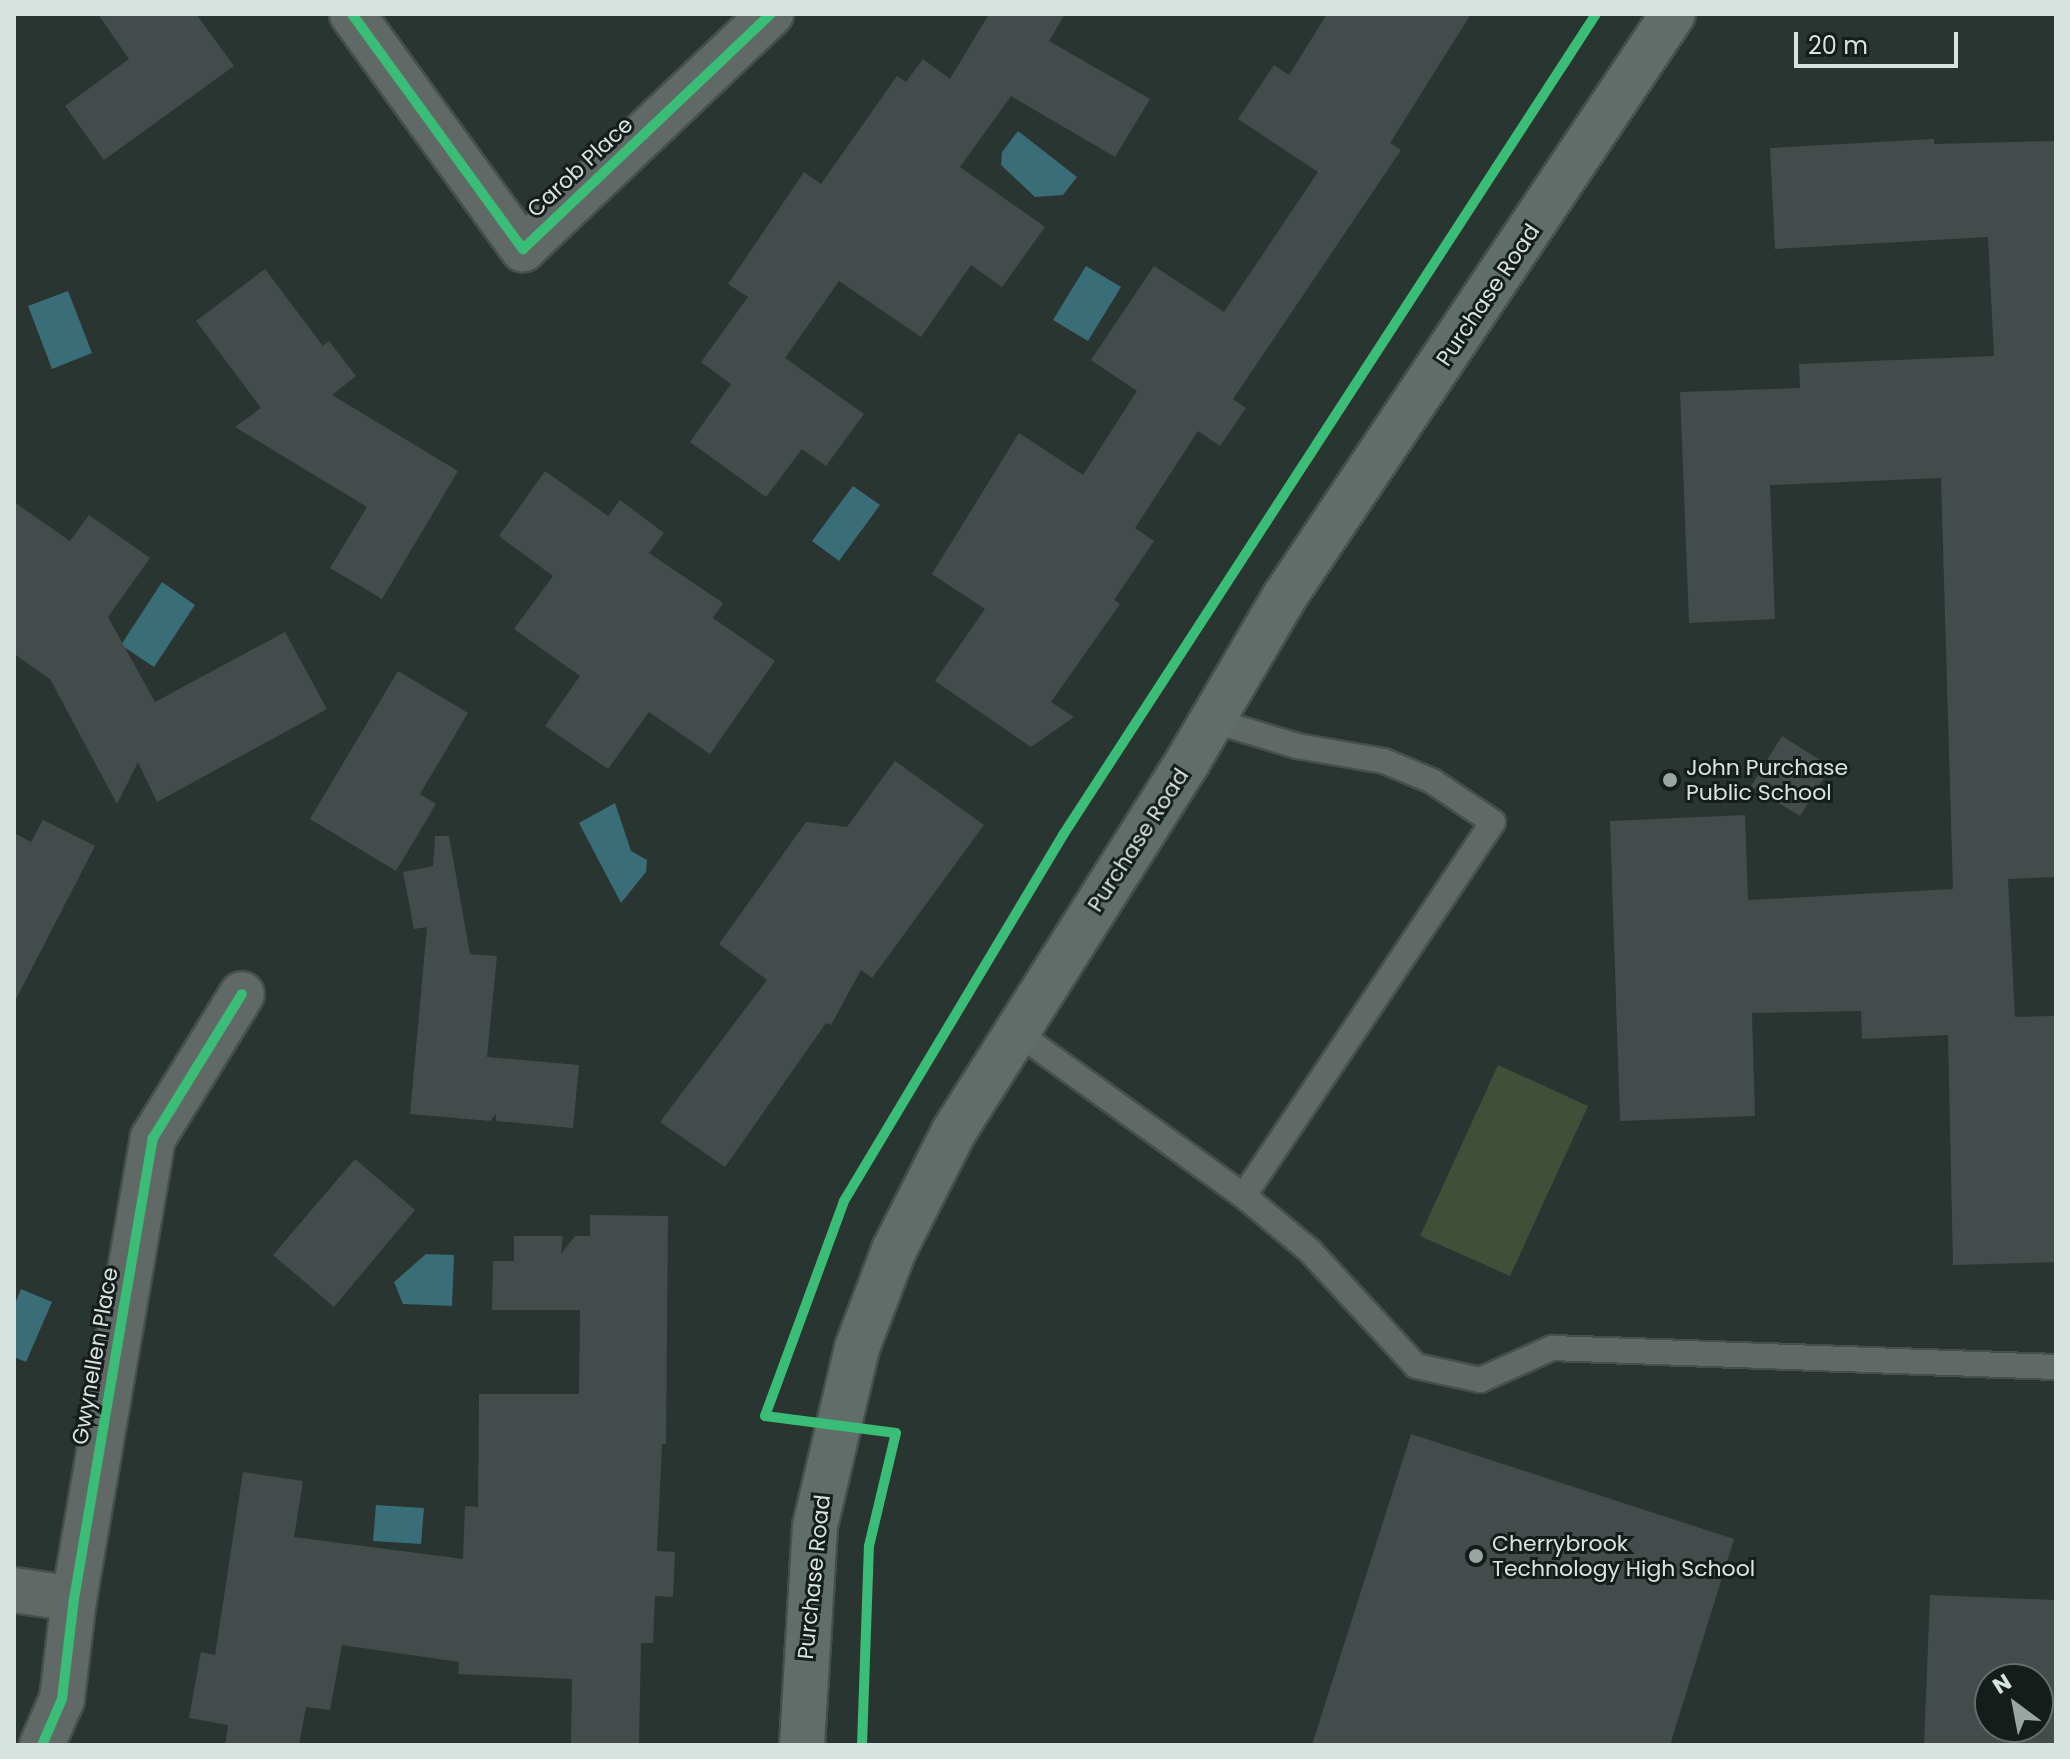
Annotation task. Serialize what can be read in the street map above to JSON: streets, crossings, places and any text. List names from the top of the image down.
{
  "streets": {
    "main road": ["Purchase Road"],
    "street": ["Carob Place", "Gwynellen Place"]
  },
  "places": ["John Purchase Public School", "Cherrybrook Technology High School"],
  "scale_bar": "20 m",
  "north": "top left"
}
